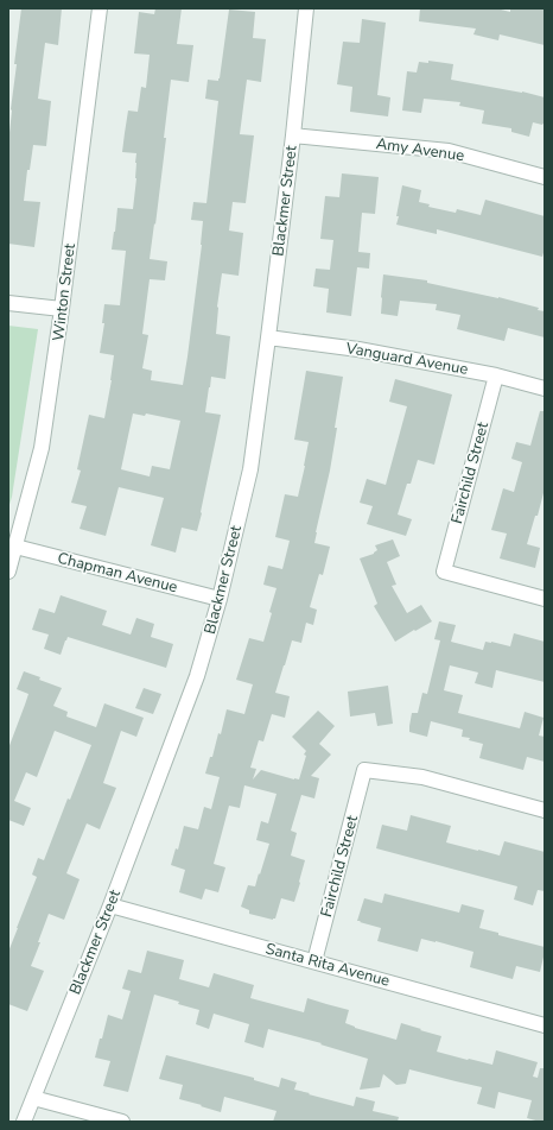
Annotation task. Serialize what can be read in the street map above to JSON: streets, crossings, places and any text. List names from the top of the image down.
{
  "streets": {
    "street": [
      "Amy Avenue",
      "Blackmer Street",
      "Winton Street",
      "Vanguard Avenue",
      "Fairchild Street",
      "Chapman Avenue",
      "Santa Rita Avenue"
    ]
  },
  "crossings": [
    ["Amy Avenue", "Blackmer Street"],
    ["Blackmer Street", "Vanguard Avenue"],
    ["Blackmer Street", "Chapman Avenue"],
    ["Blackmer Street", "Santa Rita Avenue"],
    ["Winton Street", "Chapman Avenue"],
    ["Vanguard Avenue", "Fairchild Street"],
    ["Fairchild Street", "Santa Rita Avenue"]
  ]
}
